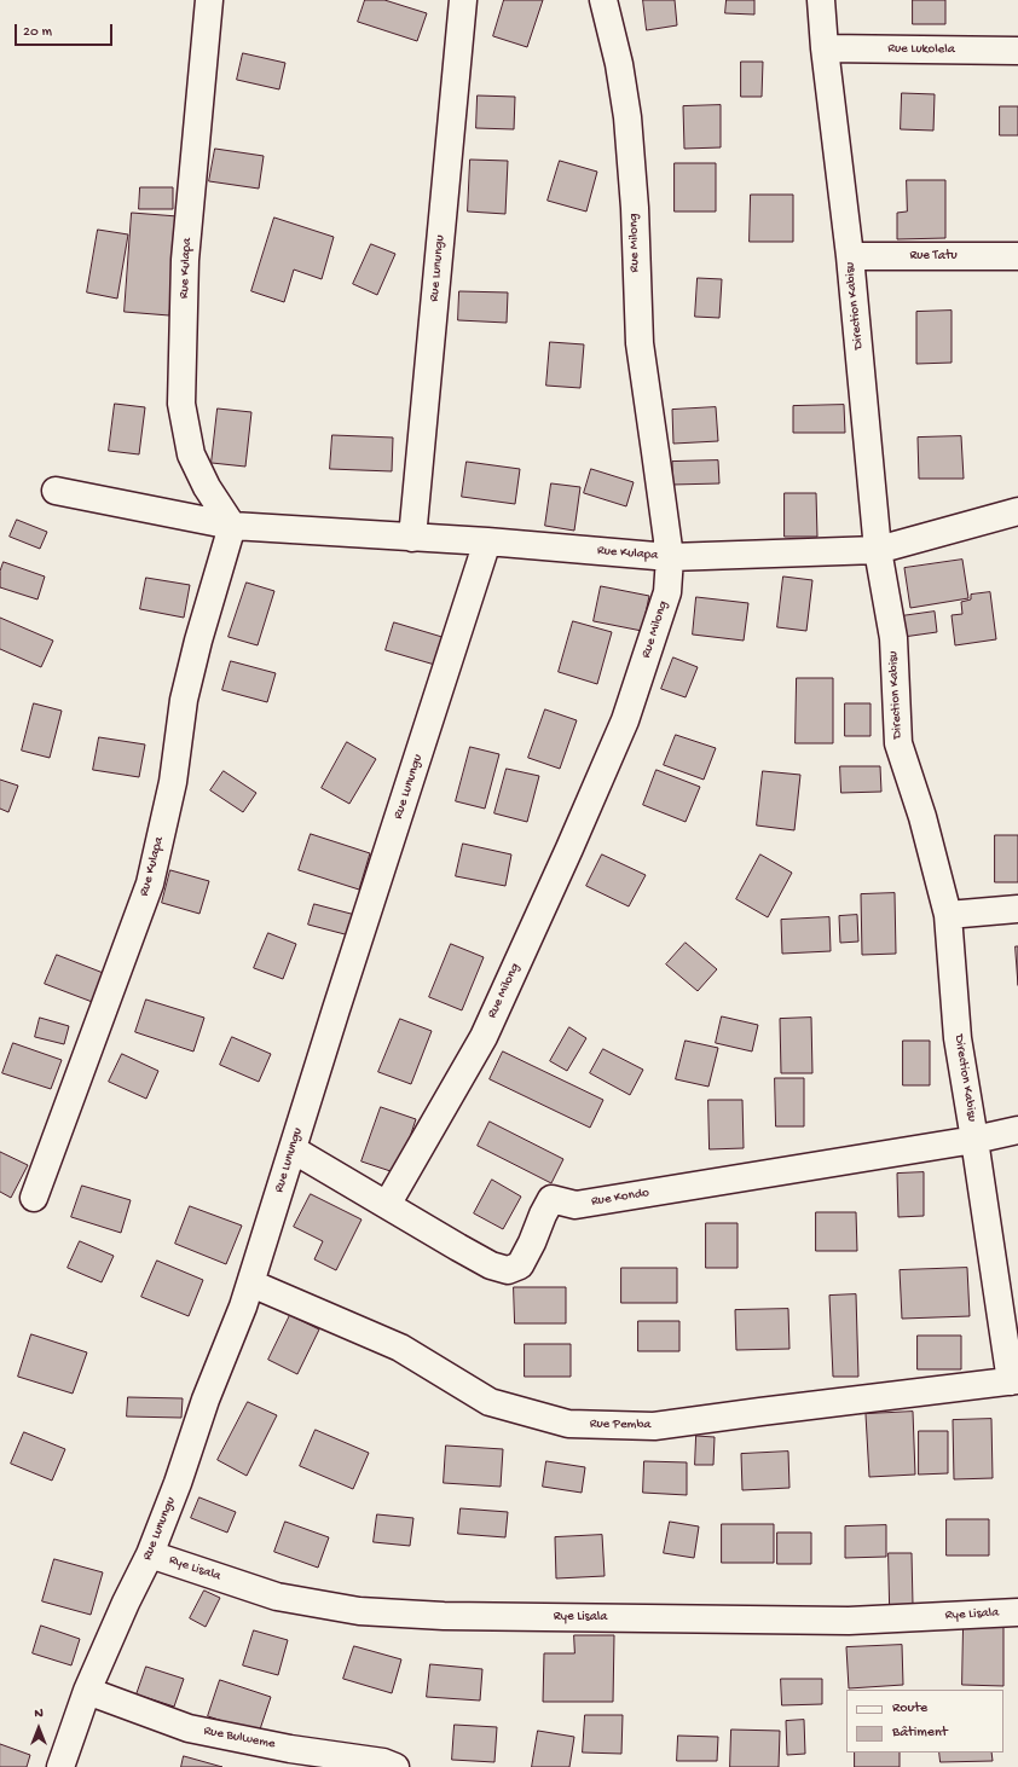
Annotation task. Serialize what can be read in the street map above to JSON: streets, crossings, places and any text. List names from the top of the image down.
{
  "streets": {
    "street": [
      "Rue Lukolela",
      "Rue Milong",
      "Rue Tatu",
      "Rue Kulapa",
      "Rue Lunungu",
      "Direction Kabisu",
      "Rue Kondo",
      "Rue Pemba",
      "Rye Lisala",
      "Rue Bulweme"
    ]
  },
  "crossings": [
    ["Rue Lukolela", "Direction Kabisu"],
    ["Rue Milong", "Rue Kulapa"],
    ["Rue Milong", "Rue Kondo"],
    ["Rue Tatu", "Direction Kabisu"],
    ["Rue Kulapa", "Rue Lunungu"],
    ["Rue Kulapa", "Direction Kabisu"],
    ["Rue Lunungu", "Rue Kondo"],
    ["Rue Lunungu", "Rue Pemba"],
    ["Rue Lunungu", "Rye Lisala"],
    ["Rue Lunungu", "Rue Bulweme"],
    ["Direction Kabisu", "Rue Kondo"],
    ["Direction Kabisu", "Rue Pemba"]
  ],
  "legend": ["Route", "Bâtiment"],
  "scale_bar": "20 m",
  "north": "top"
}
